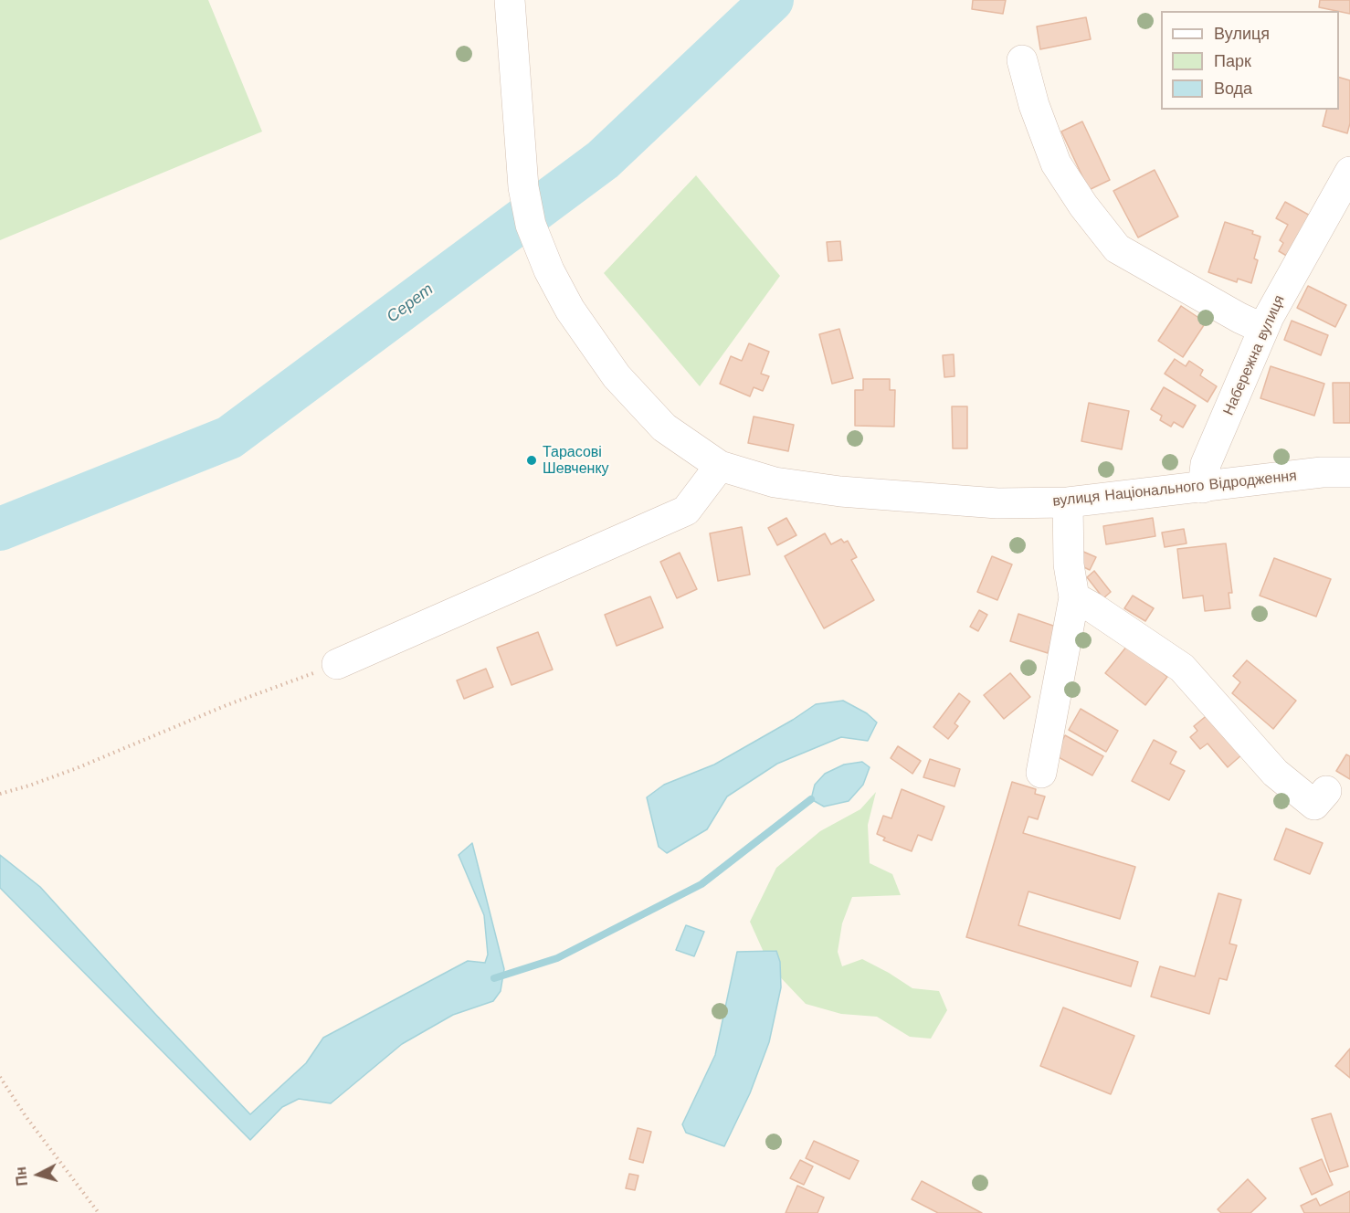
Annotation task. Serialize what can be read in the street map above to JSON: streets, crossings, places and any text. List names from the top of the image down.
{
  "streets": {
    "street": ["Набережна вулиця", "вулиця Національного Відродження"]
  },
  "crossings": [
    ["Набережна вулиця", "вулиця Національного Відродження"]
  ],
  "water": ["Серет"],
  "places": ["Тарасові Шевченку"],
  "legend": ["Вулиця", "Парк", "Вода"],
  "north": "left"
}
